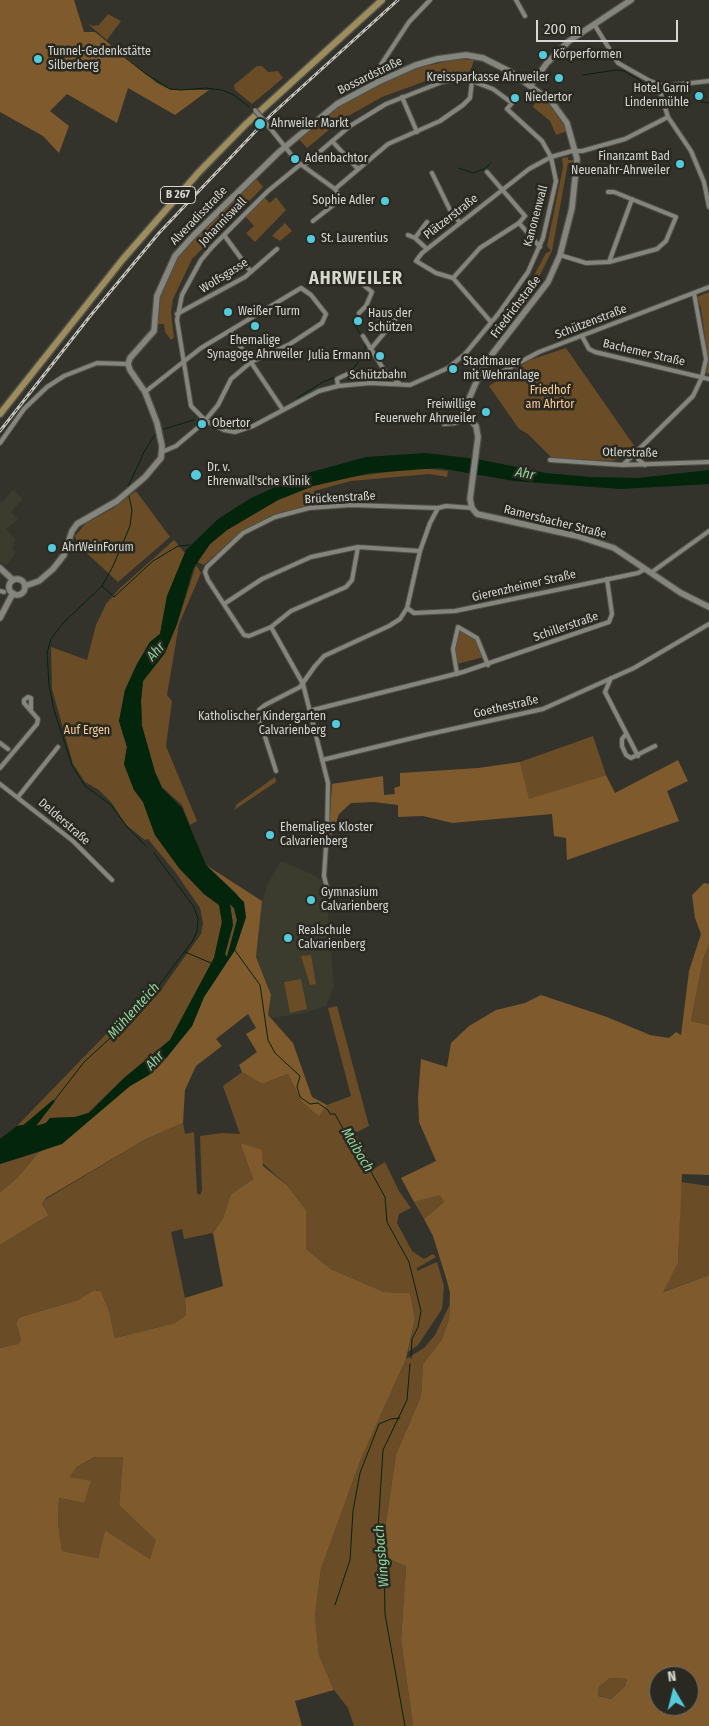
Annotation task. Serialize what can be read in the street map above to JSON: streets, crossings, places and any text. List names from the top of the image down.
{
  "streets": {
    "main road": ["B 267"],
    "street": [
      "Bossardstraße",
      "Alveradisstraße",
      "Kanonenwall",
      "Plätzerstraße",
      "Johanniswall",
      "Wolfsgasse",
      "Friedrichstraße",
      "Schützenstraße",
      "Bachemer Straße",
      "Schützbahn",
      "Otlerstraße",
      "Brückenstraße",
      "Ramersbacher Straße",
      "Gierenzheimer Straße",
      "Schillerstraße",
      "Goethestraße",
      "Delderstraße"
    ]
  },
  "crossings": [
    ["Bossardstraße", "Alveradisstraße"],
    ["Bossardstraße", "Friedrichstraße"],
    ["Kanonenwall", "Plätzerstraße"],
    ["Kanonenwall", "Johanniswall"],
    ["Kanonenwall", "Schützbahn"],
    ["Plätzerstraße", "Friedrichstraße"],
    ["Johanniswall", "Wolfsgasse"],
    ["Johanniswall", "Schützbahn"],
    ["Friedrichstraße", "Schützenstraße"],
    ["Schützenstraße", "Bachemer Straße"],
    ["Brückenstraße", "Ramersbacher Straße"],
    ["Ramersbacher Straße", "Gierenzheimer Straße"],
    ["Gierenzheimer Straße", "Schillerstraße"]
  ],
  "districts": ["AHRWEILER"],
  "water": [
    "Ahr",
    "Mühlenteich",
    "Maibach",
    "Wingsbach"
  ],
  "parks": ["Friedhof am Ahrtor", "Auf Ergen"],
  "places": [
    "Körperformen",
    "Tunnel-Gedenkstätte Silberberg",
    "Kreissparkasse Ahrweiler",
    "Hotel Garni Lindenmühle",
    "Niedertor",
    "Ahrweiler Markt",
    "Adenbachtor",
    "Finanzamt Bad Neuenahr-Ahrweiler",
    "Sophie Adler",
    "St. Laurentius",
    "Weißer Turm",
    "Haus der Schützen",
    "Ehemalige Synagoge Ahrweiler",
    "Julia Ermann",
    "Stadtmauer mit Wehranlage",
    "Freiwillige Feuerwehr Ahrweiler",
    "Obertor",
    "Dr. v. Ehrenwall'sche Klinik",
    "AhrWeinForum",
    "Katholischer Kindergarten Calvarienberg",
    "Ehemaliges Kloster Calvarienberg",
    "Gymnasium Calvarienberg",
    "Realschule Calvarienberg"
  ],
  "scale_bar": "200 m",
  "north": "top"
}
